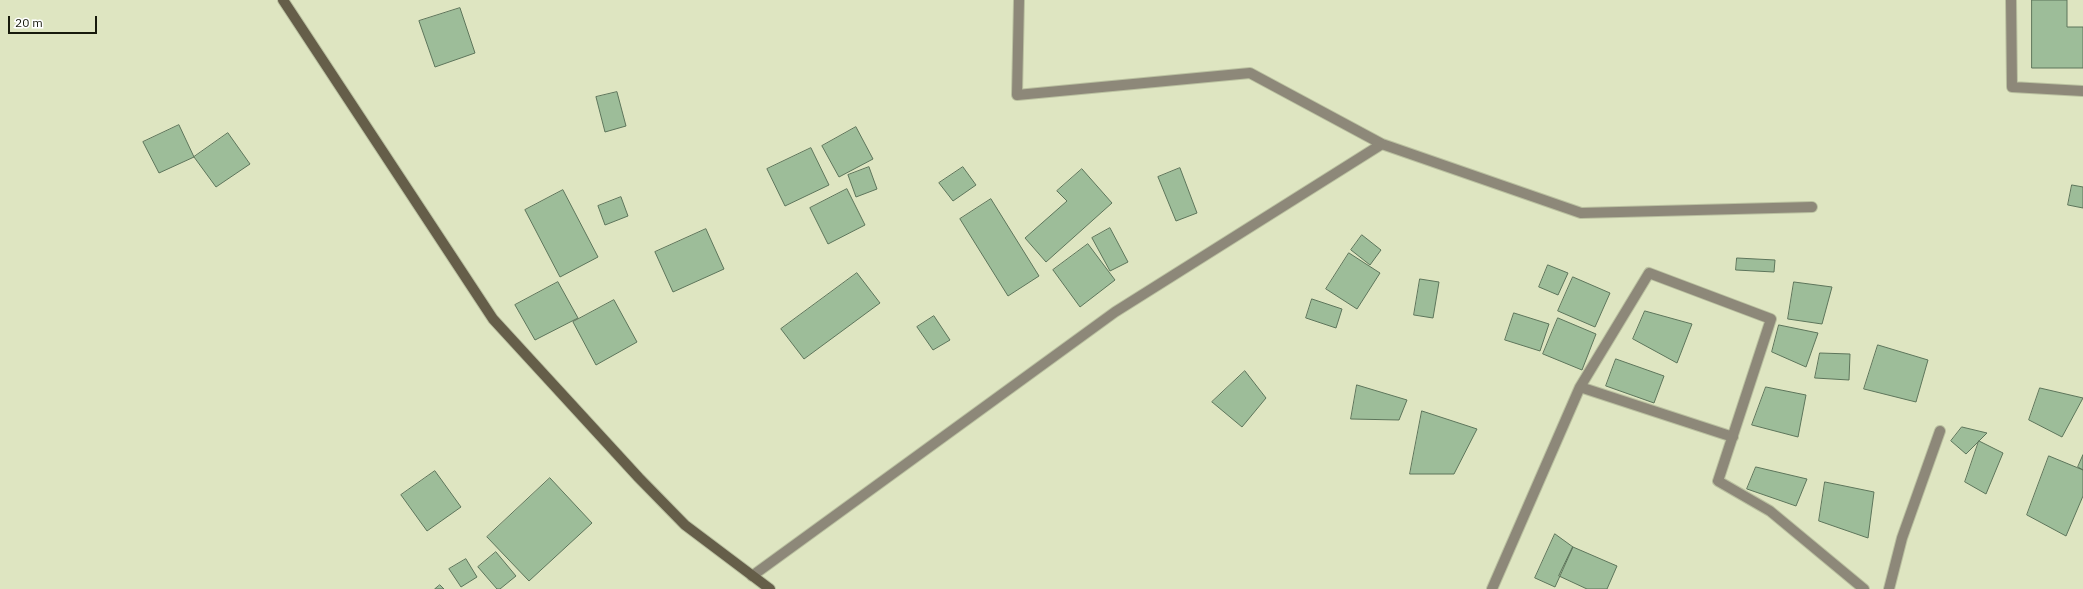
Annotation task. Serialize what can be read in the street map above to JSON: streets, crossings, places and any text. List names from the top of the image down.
{
  "scale_bar": "20 m"
}
